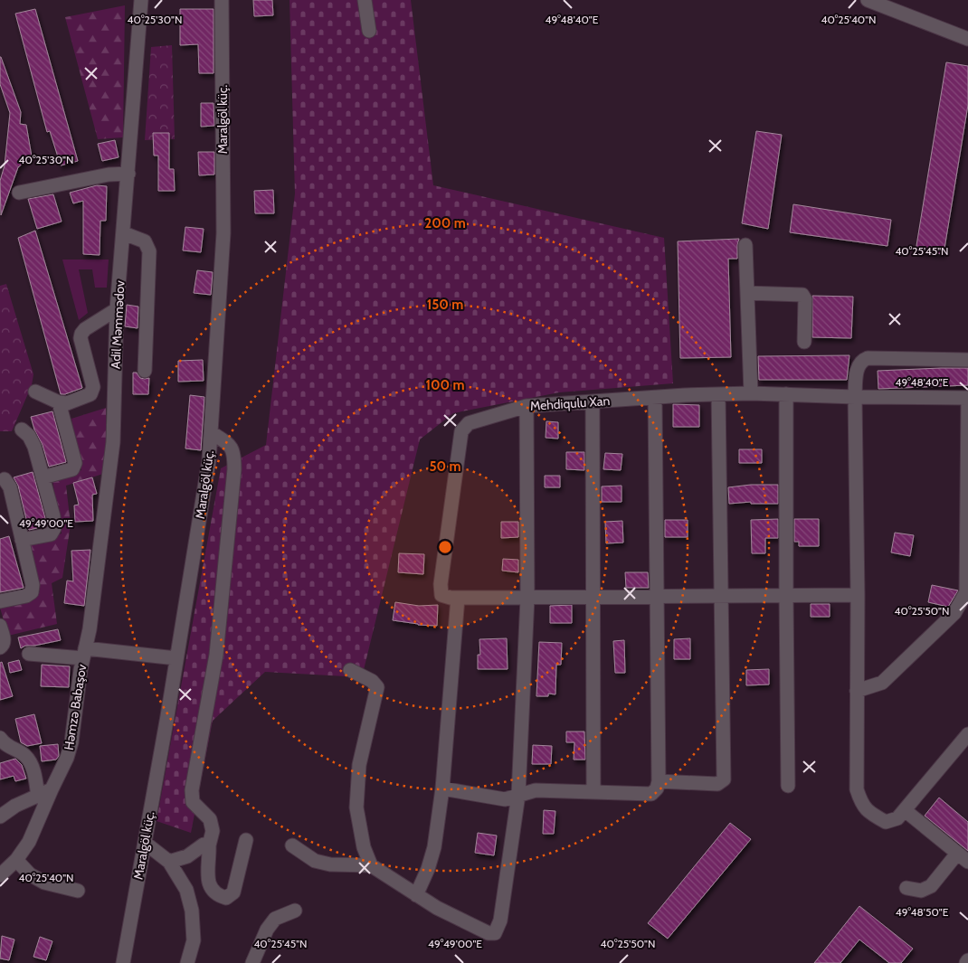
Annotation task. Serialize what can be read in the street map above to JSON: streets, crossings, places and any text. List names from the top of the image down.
{
  "streets": {
    "street": [
      "Maralgöl küç.",
      "Adil Məmmədov",
      "Mehdiqulu Xan",
      "Həmzə Babaşov"
    ]
  },
  "crossings": [
    ["Adil Məmmədov", "Həmzə Babaşov"]
  ],
  "coordinates": [
    "49°48'40\"E",
    "40°25'30\"N",
    "40°25'40\"N",
    "40°25'45\"N",
    "49°49'00\"E",
    "40°25'50\"N",
    "49°48'50\"E"
  ],
  "rings": [
    "200 m",
    "150 m",
    "100 m",
    "50 m"
  ]
}
